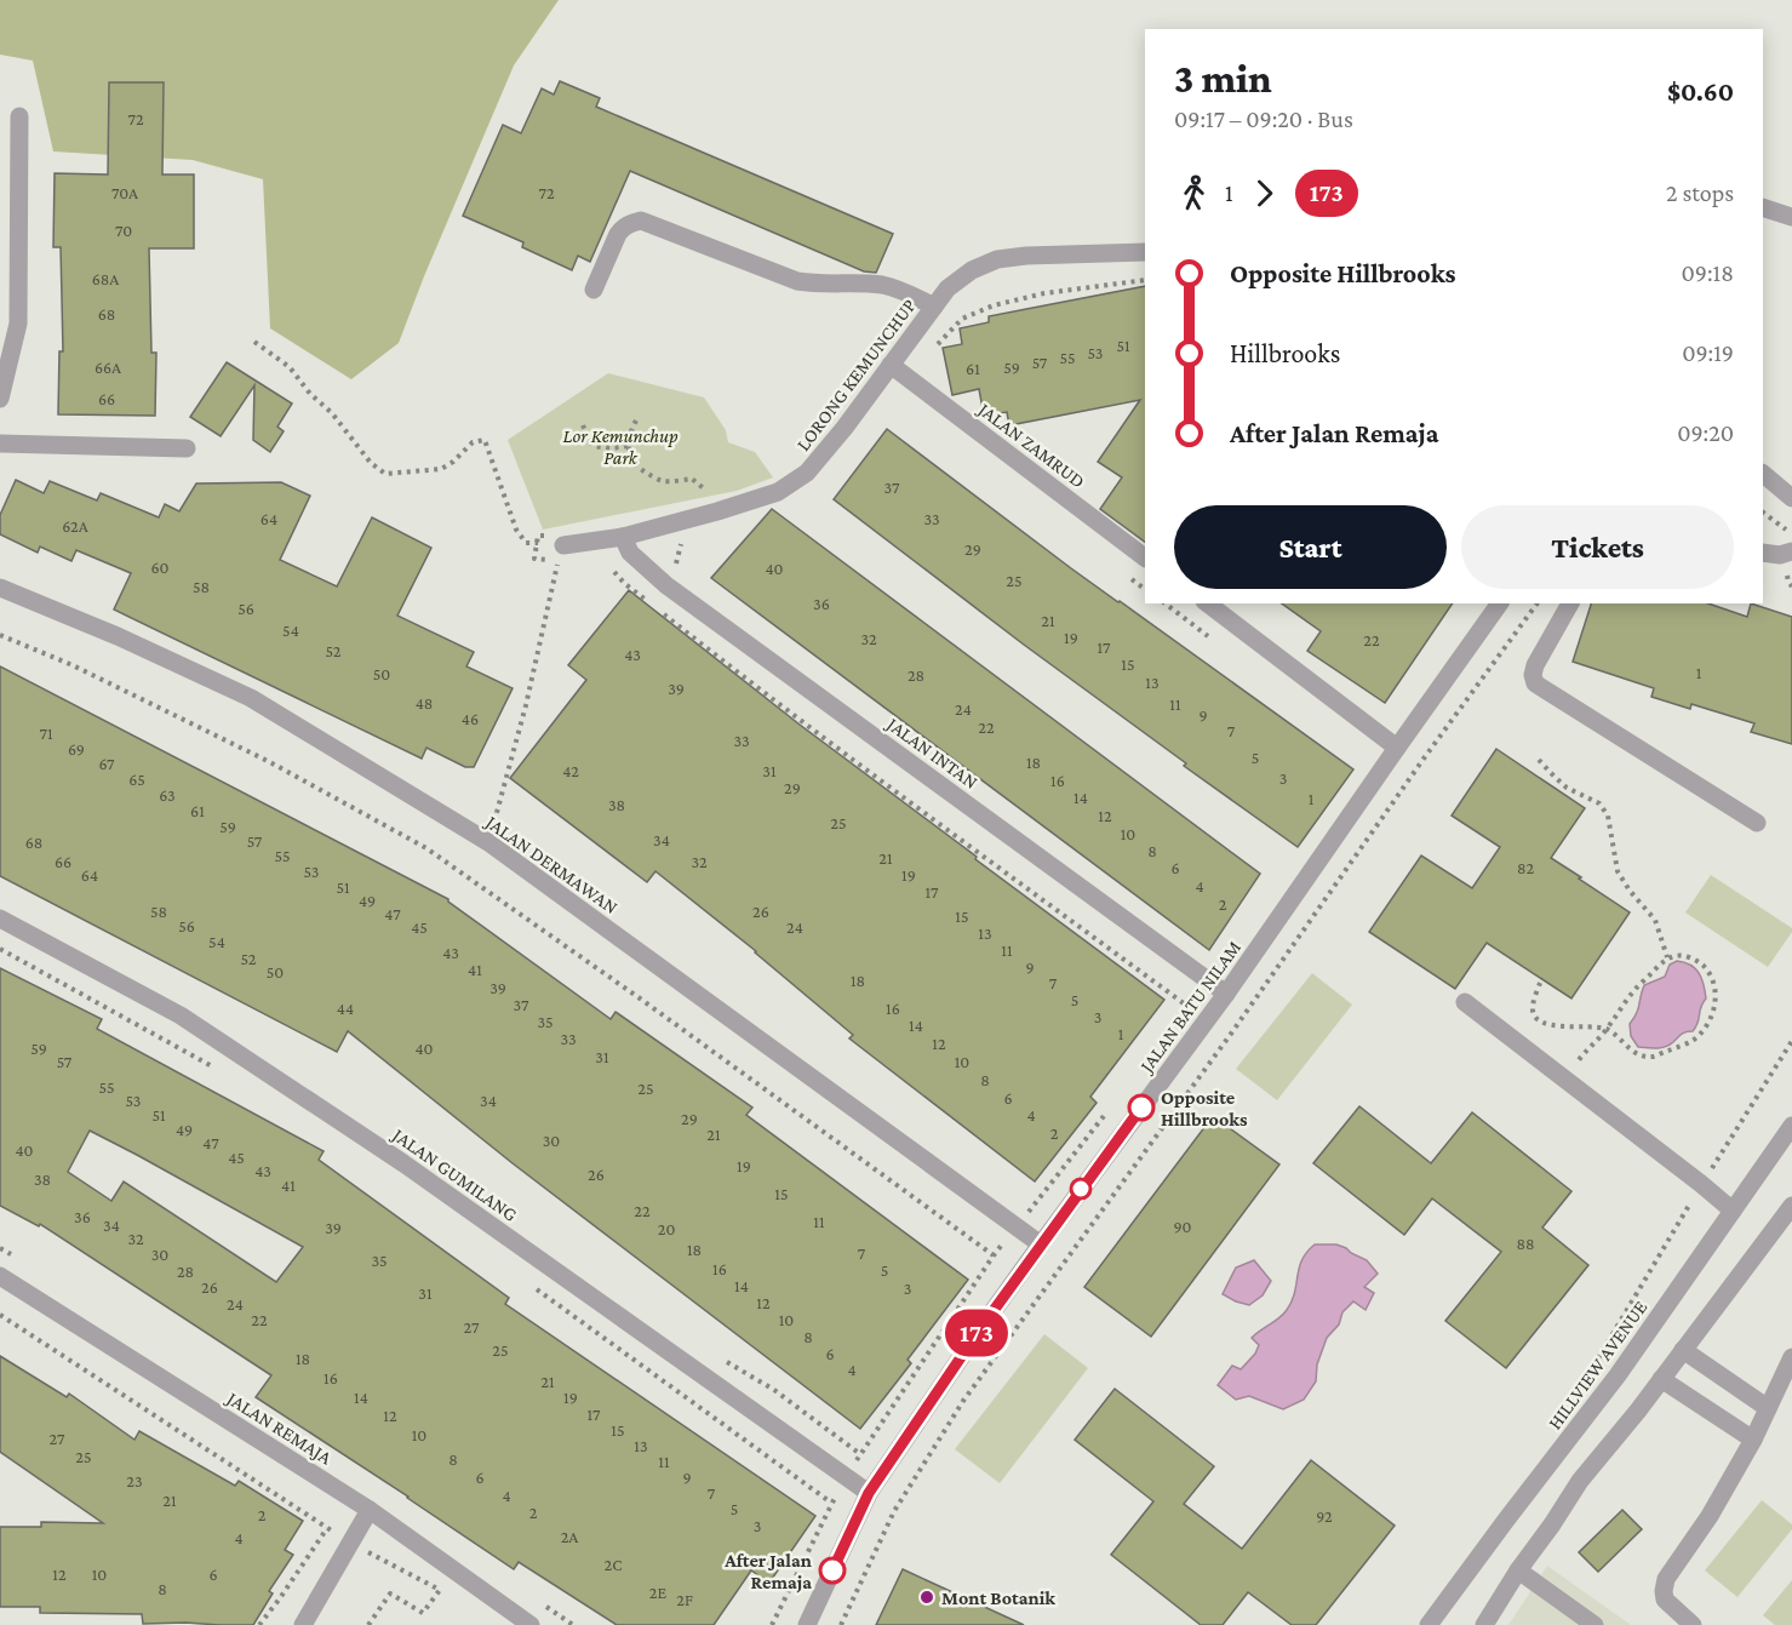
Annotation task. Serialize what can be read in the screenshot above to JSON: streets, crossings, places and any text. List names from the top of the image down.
{
  "streets": {
    "street": [
      "LORONG KEMUNCHUP",
      "JALAN ZAMRUD",
      "JALAN INTAN",
      "JALAN DERMAWAN",
      "JALAN BATU NILAM",
      "JALAN GUMILANG",
      "HILLVIEW AVENUE",
      "JALAN REMAJA"
    ]
  },
  "crossings": [
    ["LORONG KEMUNCHUP", "JALAN ZAMRUD"],
    ["LORONG KEMUNCHUP", "JALAN INTAN"],
    ["JALAN INTAN", "JALAN BATU NILAM"],
    ["JALAN DERMAWAN", "JALAN BATU NILAM"],
    ["JALAN BATU NILAM", "JALAN GUMILANG"]
  ],
  "parks": ["Lor Kemunchup Park"],
  "places": ["Opposite Hillbrooks", "After Jalan Remaja", "Mont Botanik"],
  "lines": ["bus line 173"],
  "house_numbers": [
    "72",
    "70A",
    "72",
    "70",
    "68A",
    "68",
    "51",
    "53",
    "55",
    "57",
    "66A",
    "59",
    "61",
    "66",
    "37",
    "64",
    "33",
    "62A",
    "29",
    "60",
    "40",
    "25",
    "58",
    "36",
    "56",
    "21",
    "54",
    "19",
    "32",
    "22",
    "17",
    "52",
    "43",
    "15",
    "1",
    "50",
    "28",
    "13",
    "39",
    "48",
    "11",
    "24",
    "9",
    "46",
    "22",
    "7",
    "71",
    "33",
    "69",
    "5",
    "18",
    "67",
    "42",
    "31",
    "3",
    "65",
    "16",
    "29",
    "63",
    "14",
    "1",
    "38",
    "61",
    "12",
    "25",
    "59",
    "10",
    "34",
    "57",
    "68",
    "8",
    "55",
    "21",
    "66",
    "32",
    "6",
    "82",
    "53",
    "64",
    "19",
    "4",
    "51",
    "17",
    "49",
    "2",
    "58",
    "26",
    "47",
    "15",
    "56",
    "45",
    "24",
    "13",
    "54",
    "11",
    "43",
    "52",
    "9",
    "41",
    "50",
    "18",
    "7",
    "39",
    "5",
    "37",
    "44",
    "16",
    "3",
    "35",
    "14",
    "1",
    "33",
    "12",
    "59",
    "40",
    "31",
    "57",
    "10",
    "8",
    "55",
    "25",
    "6",
    "53",
    "34",
    "51",
    "4",
    "29",
    "49",
    "2",
    "21",
    "30",
    "47",
    "40",
    "45",
    "19",
    "43",
    "26",
    "38",
    "41",
    "15",
    "22",
    "36",
    "11",
    "34",
    "90",
    "39",
    "20",
    "32",
    "88",
    "18",
    "7",
    "30",
    "35",
    "16",
    "5",
    "28",
    "14",
    "26",
    "3",
    "31",
    "12",
    "24",
    "22",
    "10",
    "27",
    "8",
    "25",
    "6",
    "18",
    "4",
    "16",
    "21",
    "14",
    "19",
    "17",
    "12",
    "15",
    "10",
    "27",
    "13",
    "25",
    "8",
    "11",
    "6",
    "9",
    "23",
    "7",
    "4",
    "21",
    "5",
    "2",
    "2",
    "92",
    "3",
    "2A",
    "4",
    "2C",
    "12",
    "10",
    "6",
    "8",
    "2E",
    "2F"
  ],
  "page": {
    "on_map": "173",
    "heading": ["3 min", "09:17 – 09:20 · Bus", "$0.60"],
    "legs": ["1", "173", "2 stops"],
    "list": [
      {
        "name": "Opposite Hillbrooks",
        "value": "09:18"
      },
      {
        "name": "Hillbrooks",
        "value": "09:19"
      },
      {
        "name": "After Jalan Remaja",
        "value": "09:20"
      }
    ],
    "buttons": ["Start", "Tickets"]
  }
}
